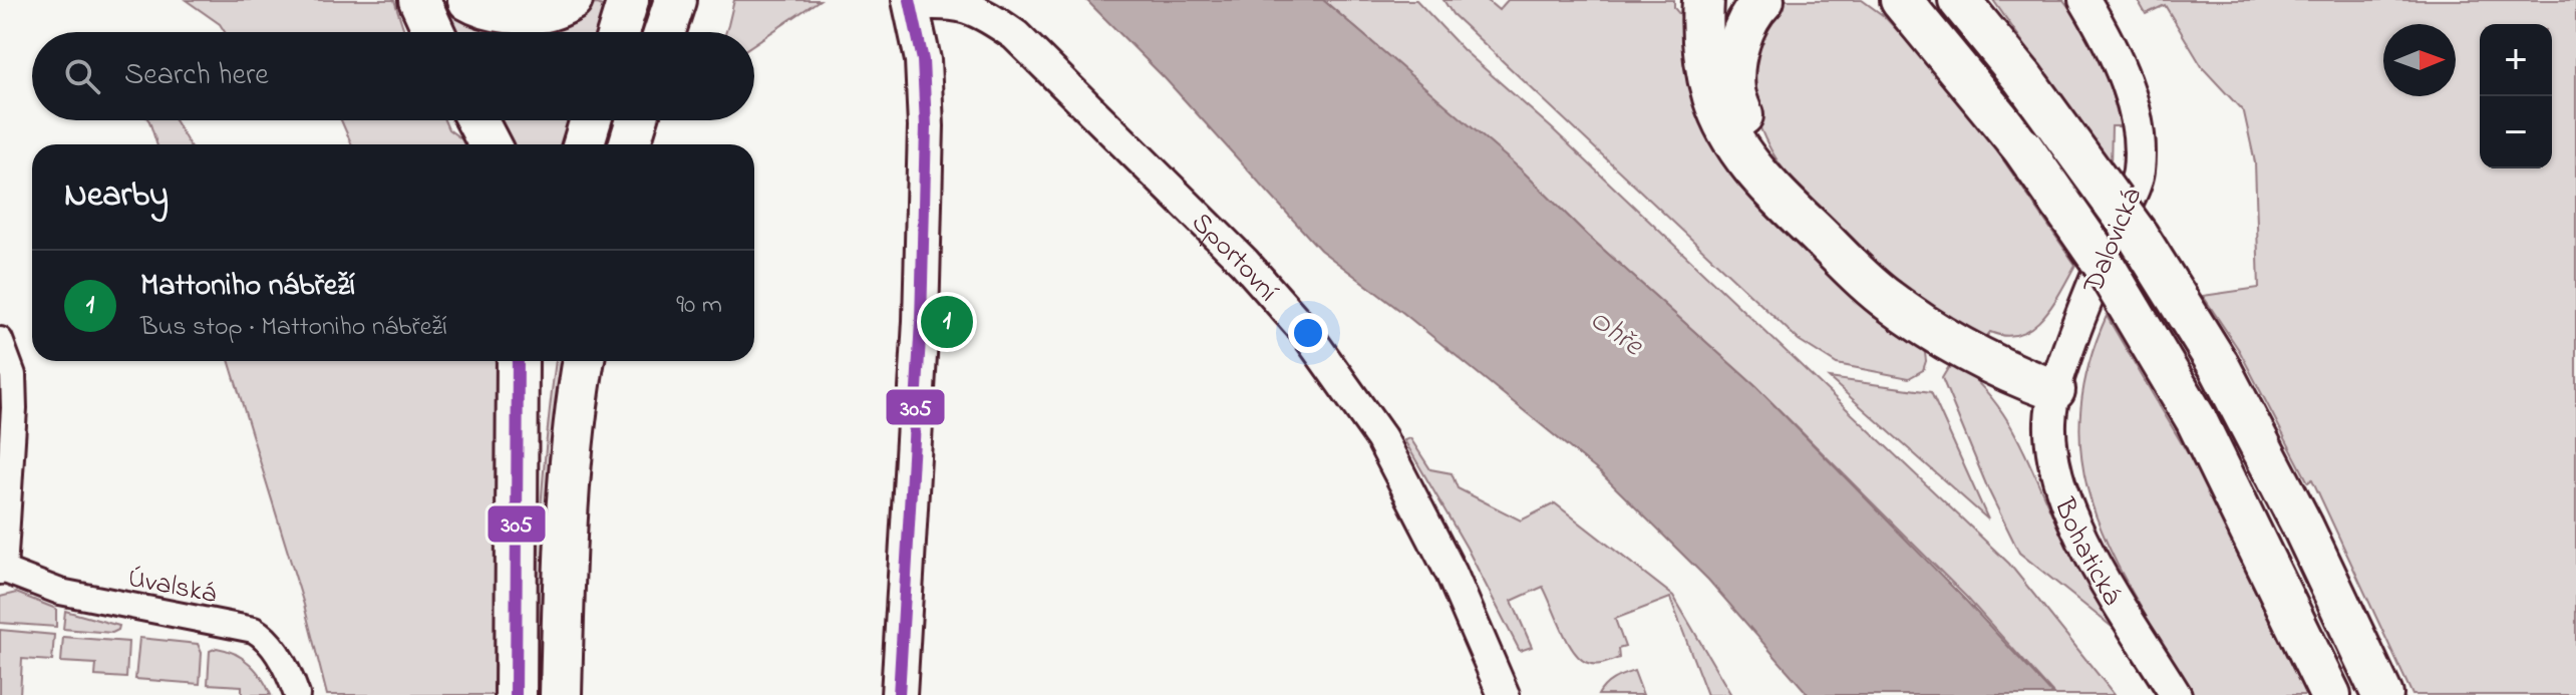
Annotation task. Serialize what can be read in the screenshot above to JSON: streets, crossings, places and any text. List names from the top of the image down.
{
  "streets": {
    "street": [
      "Dalovická",
      "Sportovní",
      "Bohatická",
      "Úvalská"
    ]
  },
  "crossings": [
    ["Dalovická", "Bohatická"]
  ],
  "water": ["Ohře"],
  "lines": ["transit line 305"],
  "north": "right",
  "page": {
    "map_buttons": ["+", "−"],
    "search": "Search here",
    "heading": "Nearby",
    "list": [
      {
        "mark": "1",
        "name": "Mattoniho nábřeží",
        "note": "Bus stop · Mattoniho nábřeží",
        "value": "90 m"
      }
    ],
    "pins": "1"
  }
}
